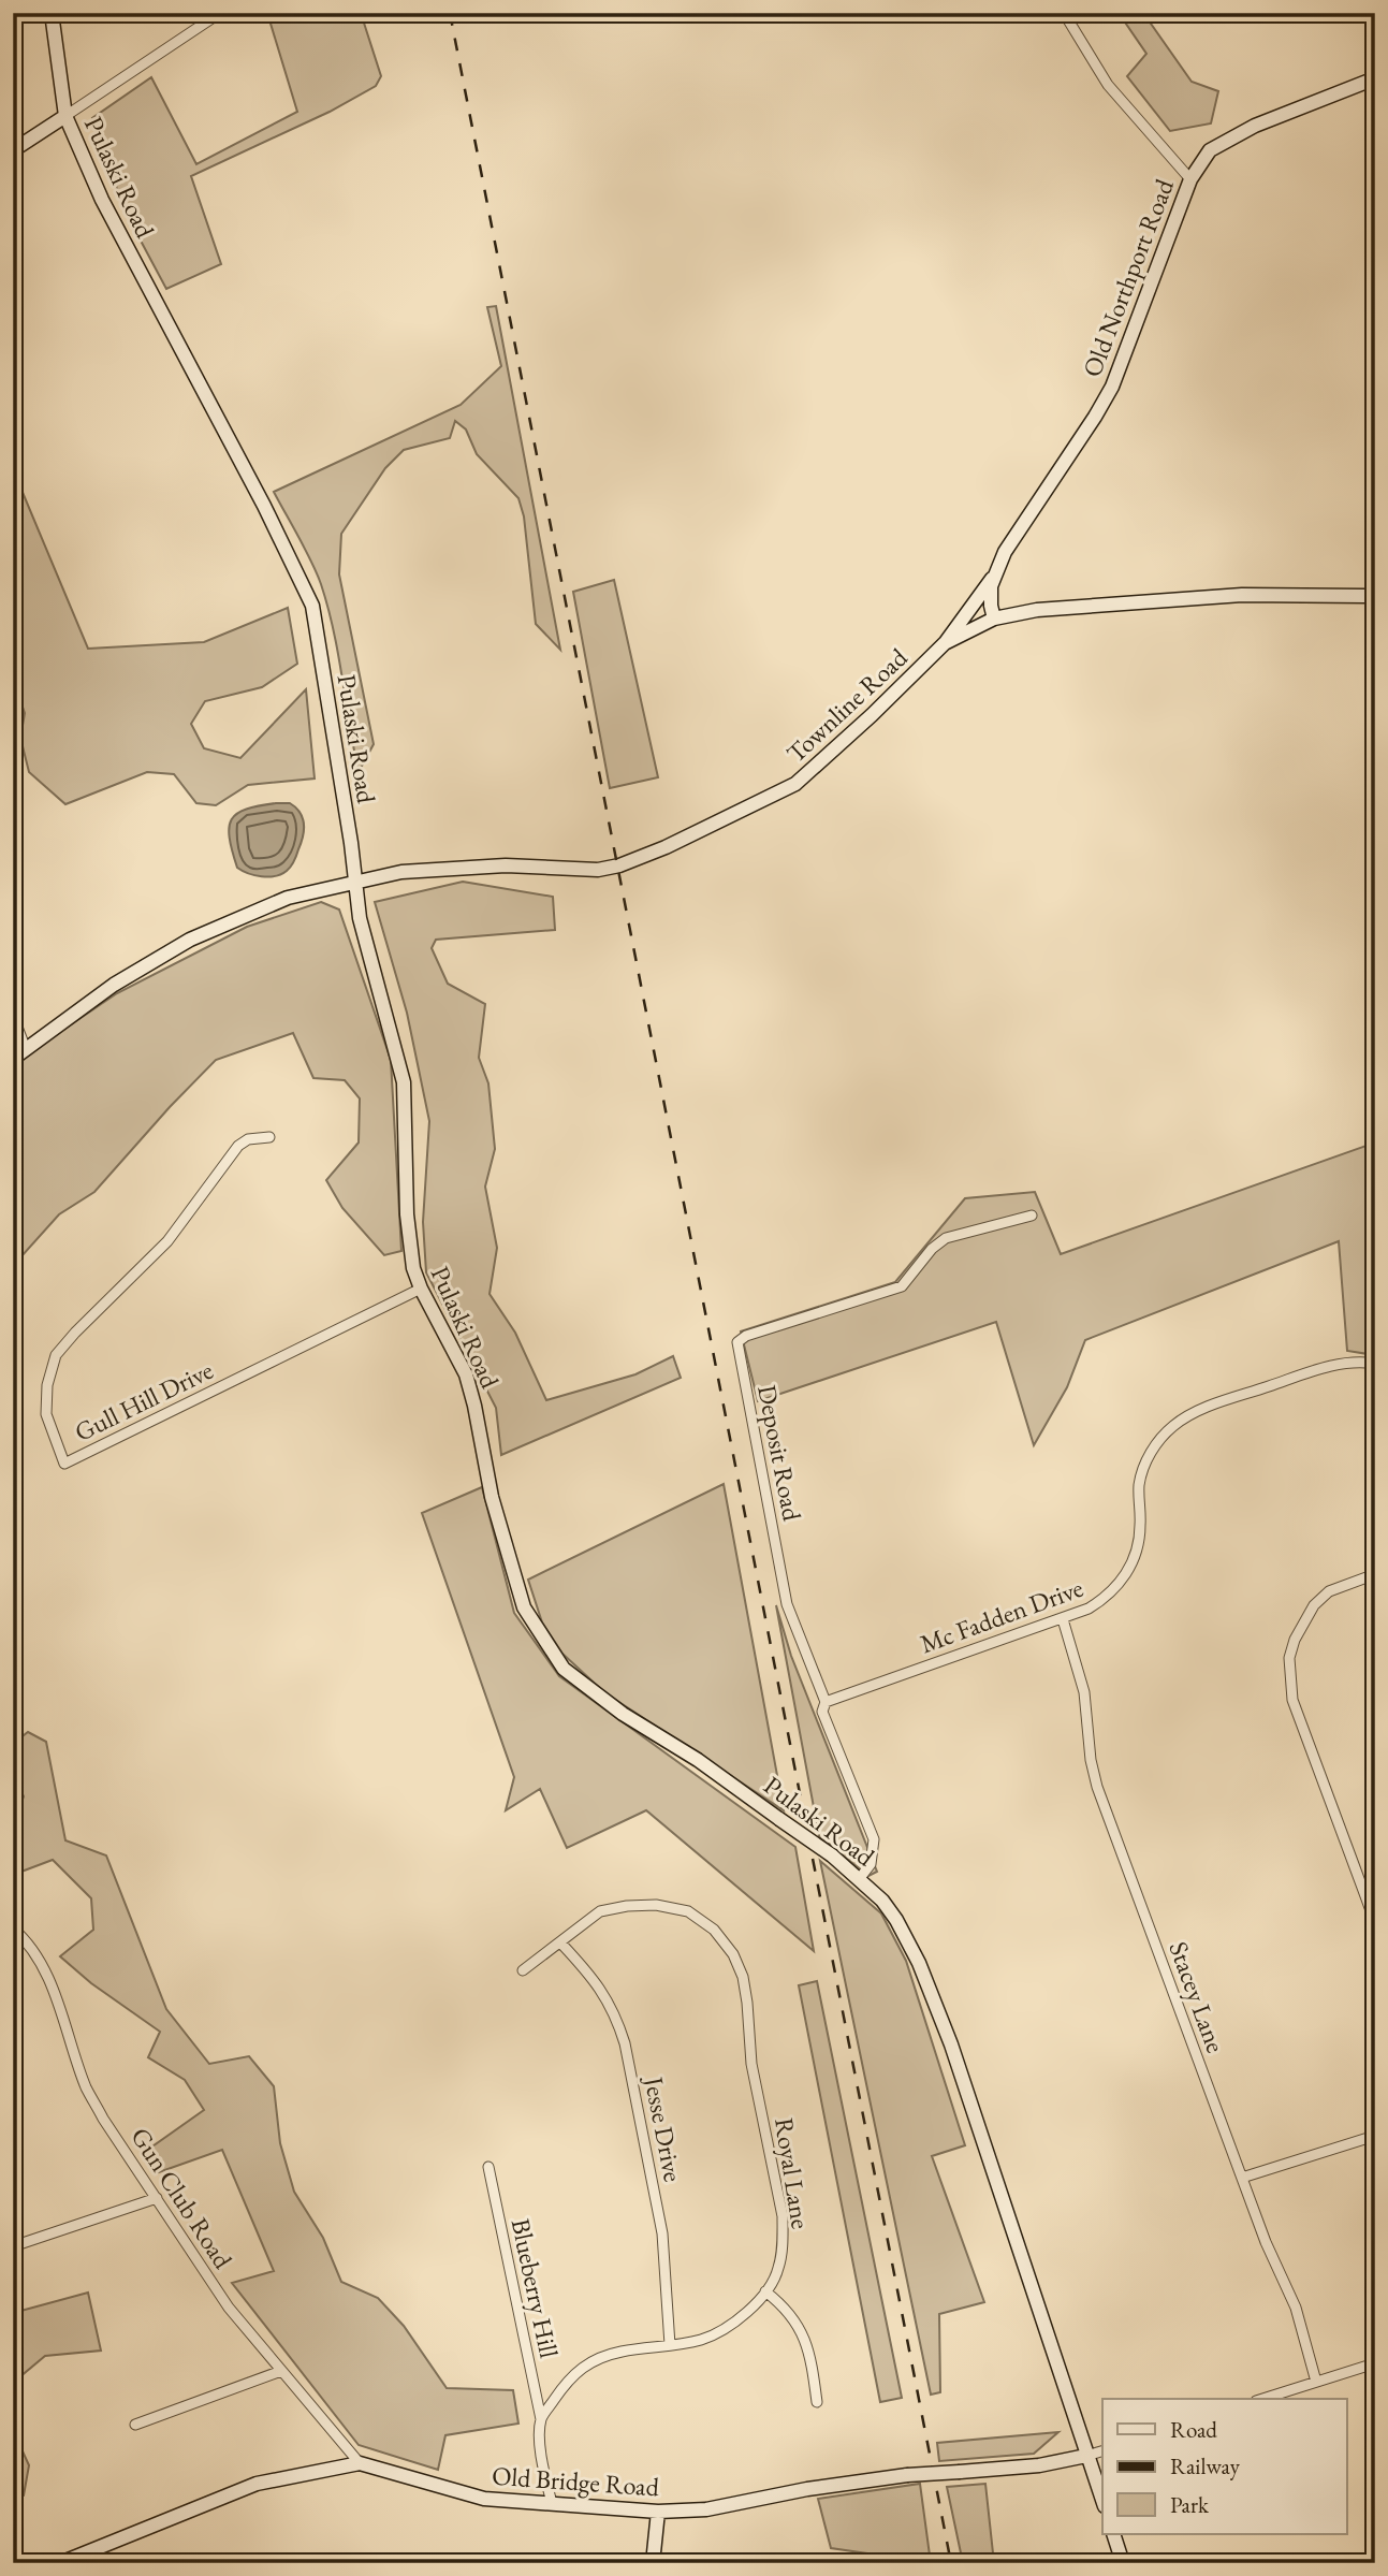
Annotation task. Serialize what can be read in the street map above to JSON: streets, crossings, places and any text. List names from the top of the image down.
{
  "streets": {
    "main road": [
      "Pulaski Road",
      "Old Northport Road",
      "Townline Road",
      "Old Bridge Road"
    ],
    "street": [
      "Gull Hill Drive",
      "Deposit Road",
      "Mc Fadden Drive",
      "Stacey Lane",
      "Jesse Drive",
      "Royal Lane",
      "Gun Club Road",
      "Blueberry Hill"
    ]
  },
  "crossings": [
    ["Pulaski Road", "Townline Road"],
    ["Pulaski Road", "Gull Hill Drive"],
    ["Pulaski Road", "Deposit Road"],
    ["Pulaski Road", "Old Bridge Road"],
    ["Old Northport Road", "Townline Road"],
    ["Deposit Road", "Mc Fadden Drive"],
    ["Mc Fadden Drive", "Stacey Lane"],
    ["Jesse Drive", "Royal Lane"],
    ["Royal Lane", "Blueberry Hill"],
    ["Gun Club Road", "Old Bridge Road"]
  ],
  "legend": ["Road", "Railway", "Park"]
}
